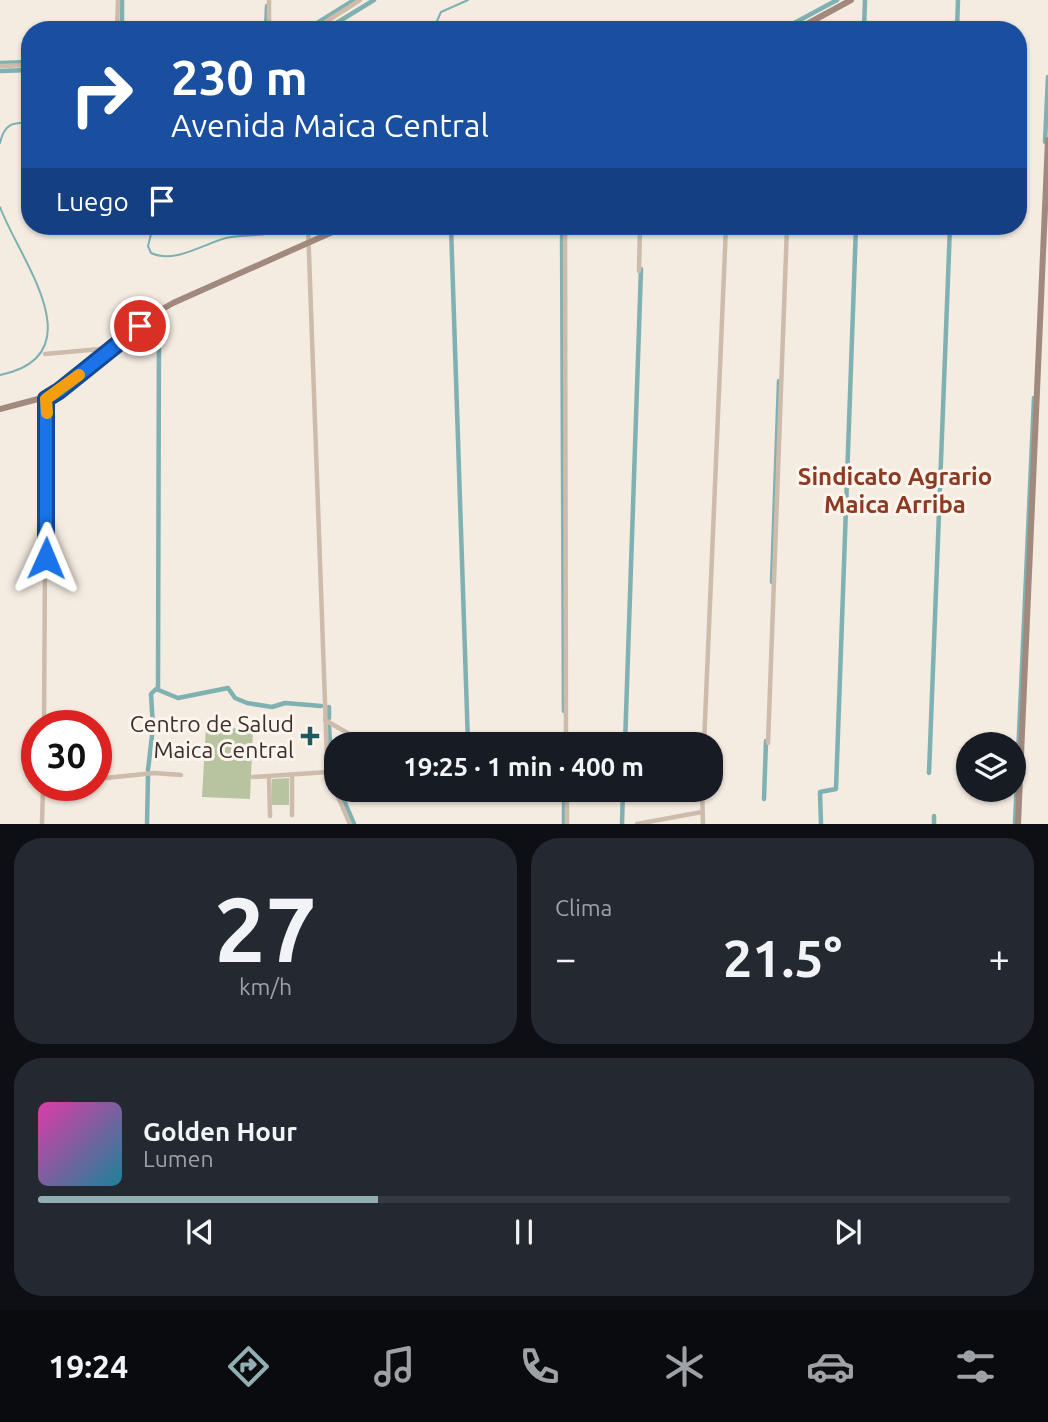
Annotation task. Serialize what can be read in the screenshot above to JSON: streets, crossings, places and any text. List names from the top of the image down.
{
  "districts": ["Sindicato Agrario Maica Arriba"],
  "places": {
    "health": ["Centro de Salud Maica Central"]
  },
  "page": {
    "turn": ["230 m", "Avenida Maica Central"],
    "then": "Luego",
    "limit": "30",
    "trip": "19:25 · 1 min · 400 m",
    "tile": [
      ["27", "km/h"],
      "Clima"
    ],
    "heat": ["−", "21.5°", "+"],
    "song": ["Golden Hour", "Lumen"],
    "tabs": "19:24"
  }
}
